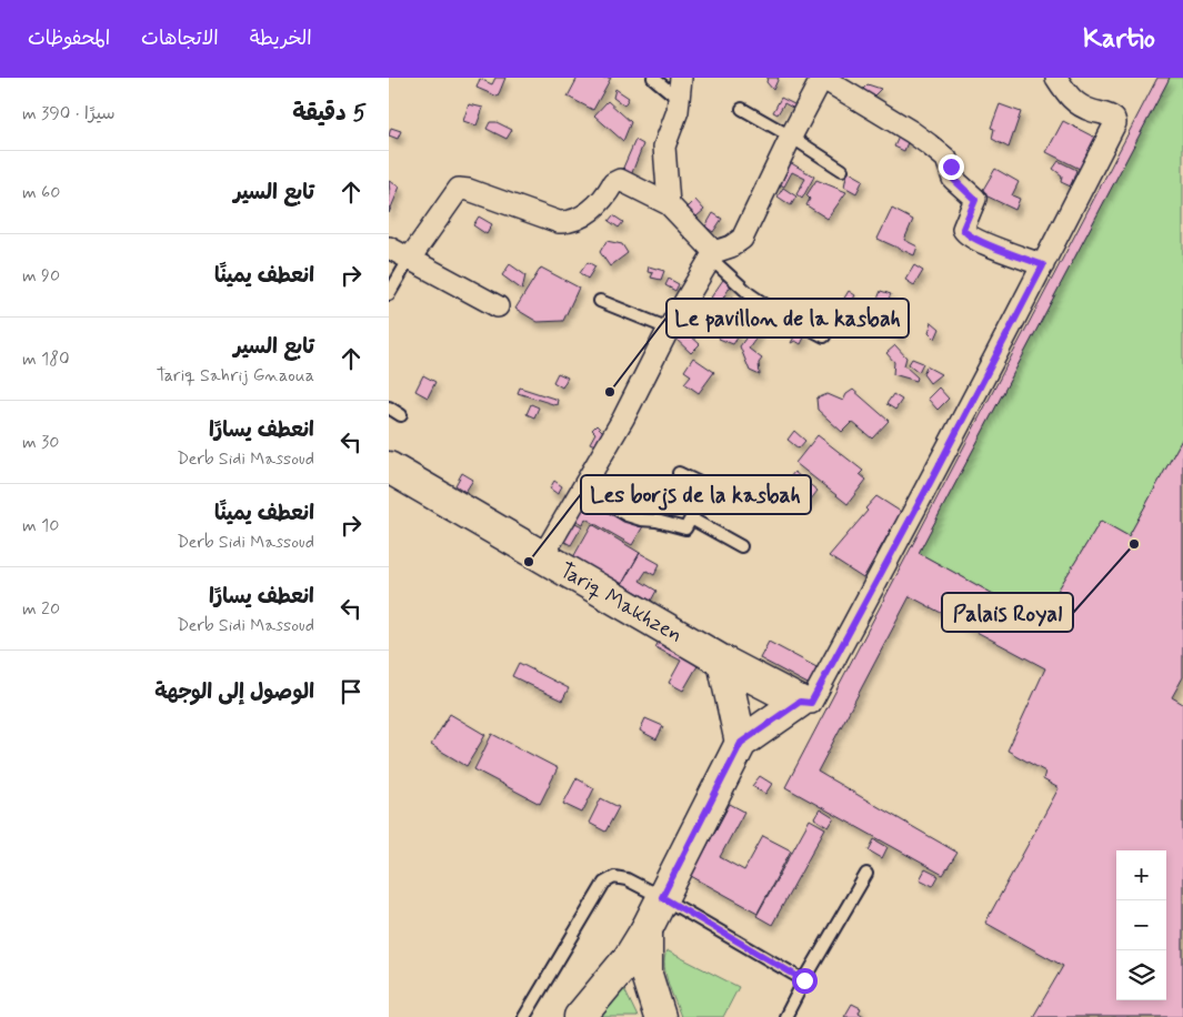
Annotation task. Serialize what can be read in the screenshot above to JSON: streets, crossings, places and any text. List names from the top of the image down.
{
  "streets": {
    "street": ["Tariq Makhzen"]
  },
  "places": ["Le pavillon de la kasbah", "Palais Royal", "Les borjs de la kasbah"],
  "page": {
    "header": "Kartio",
    "nav": ["الخريطة", "الاتجاهات", "المحفوظات"],
    "heading": ["5 دقيقة", "سيرًا · 390 m"],
    "list": [
      ["تابع السير", "60 m"],
      ["انعطف يمينًا", "90 m"],
      ["تابع السير", "Tariq Sahrij Gnaoua", "180 m"],
      ["انعطف يسارًا", "Derb Sidi Massoud", "30 m"],
      ["انعطف يمينًا", "Derb Sidi Massoud", "10 m"],
      ["انعطف يسارًا", "Derb Sidi Massoud", "20 m"],
      "الوصول إلى الوجهة"
    ],
    "map_buttons": ["+", "−"]
  }
}
